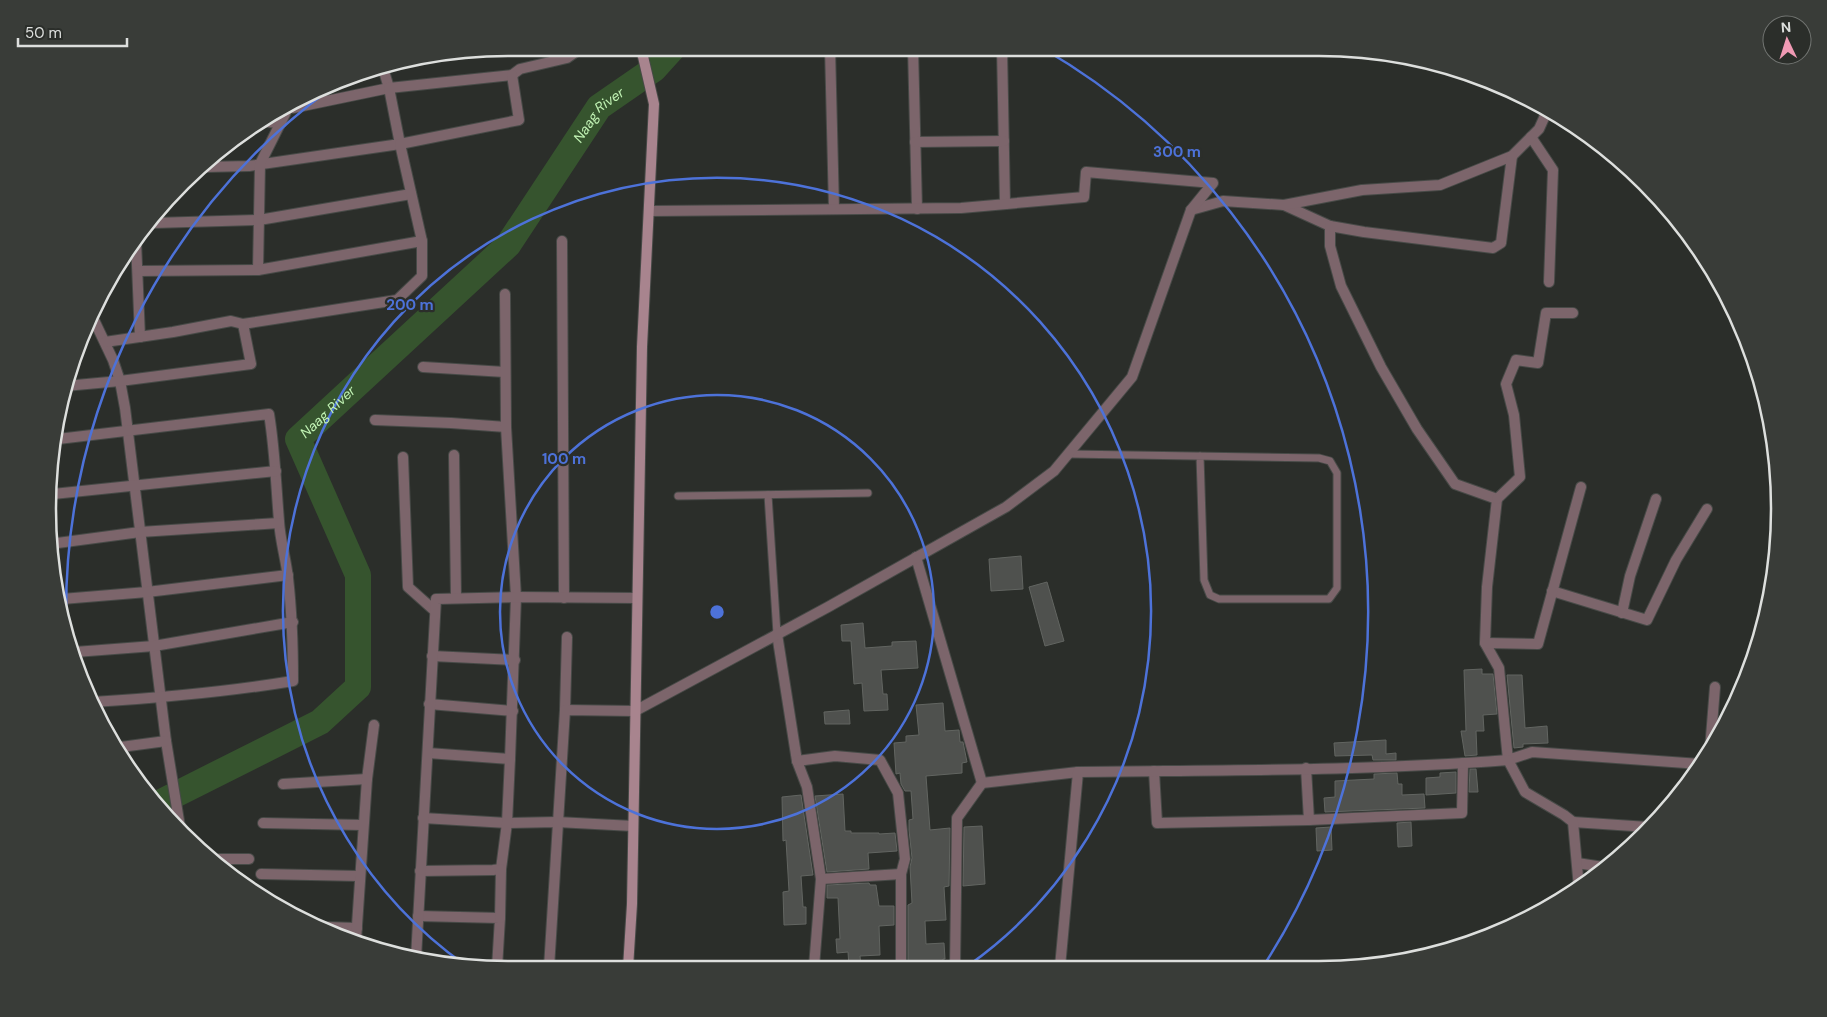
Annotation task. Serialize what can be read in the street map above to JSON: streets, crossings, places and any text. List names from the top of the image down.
{
  "water": ["Naag River"],
  "scale_bar": "50 m",
  "north": "top",
  "rings": ["300 m", "200 m", "100 m"]
}
